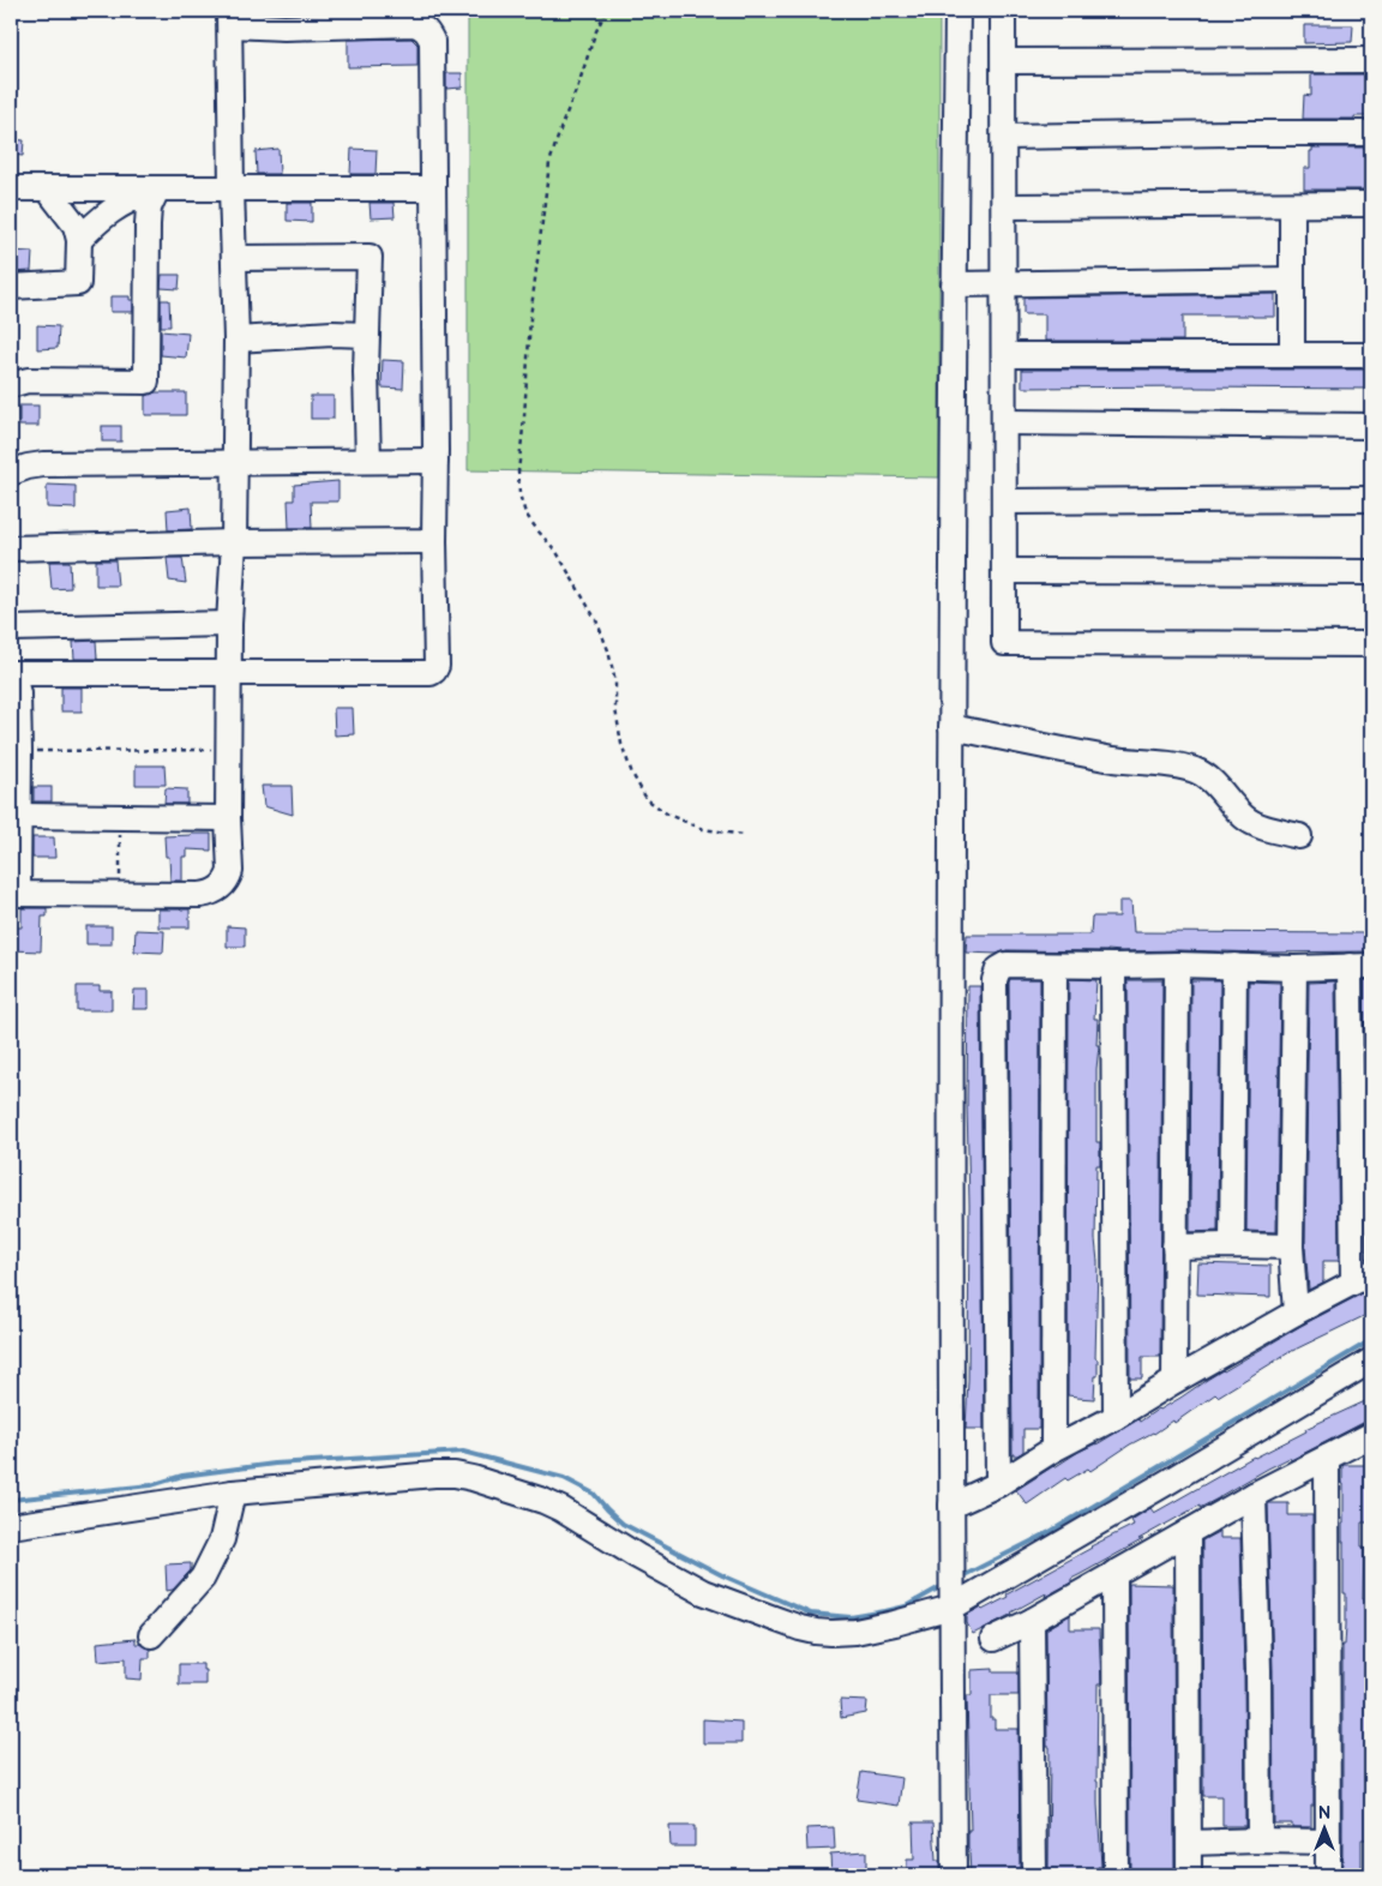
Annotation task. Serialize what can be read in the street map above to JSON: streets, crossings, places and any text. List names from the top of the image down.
{
  "north": "top"
}
